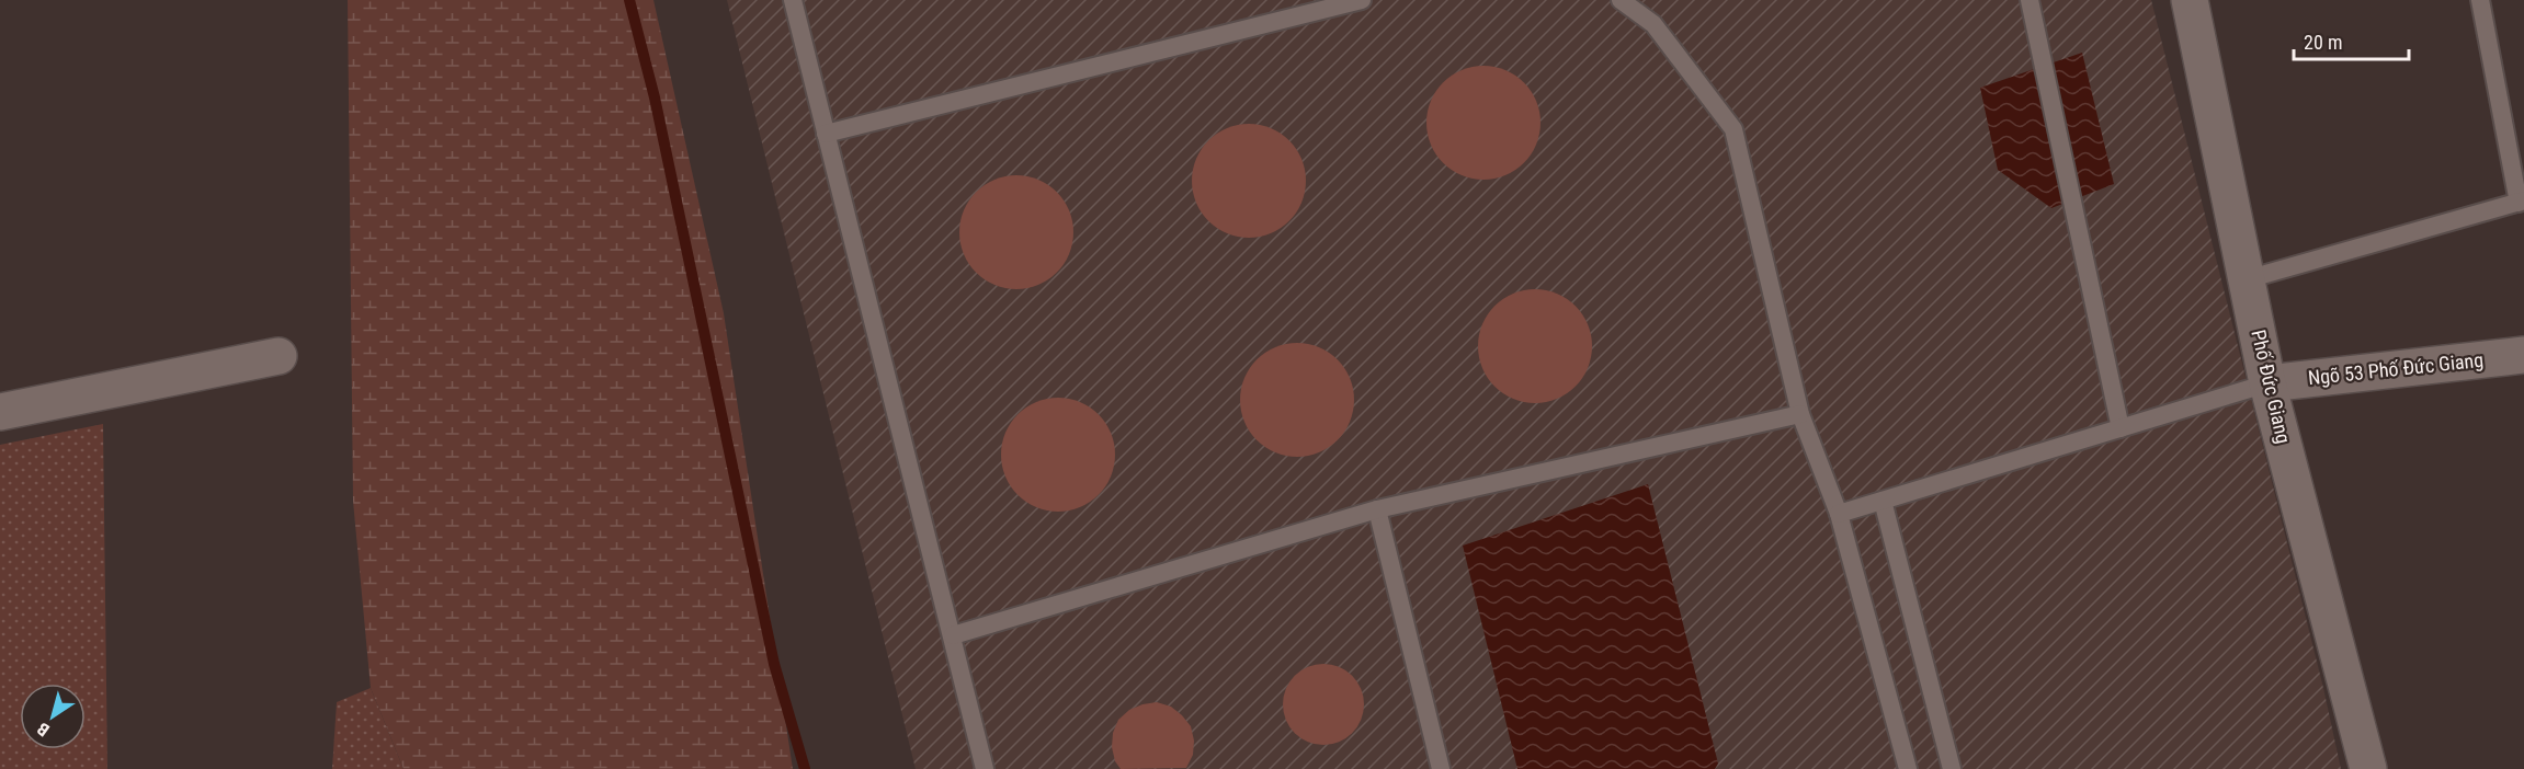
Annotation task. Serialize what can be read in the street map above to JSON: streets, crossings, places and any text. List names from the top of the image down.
{
  "streets": {
    "street": ["Ngõ 53 Phố Đức Giang", "Phố Đức Giang"]
  },
  "crossings": [
    ["Ngõ 53 Phố Đức Giang", "Phố Đức Giang"]
  ],
  "scale_bar": "20 m",
  "north": "bottom left"
}
